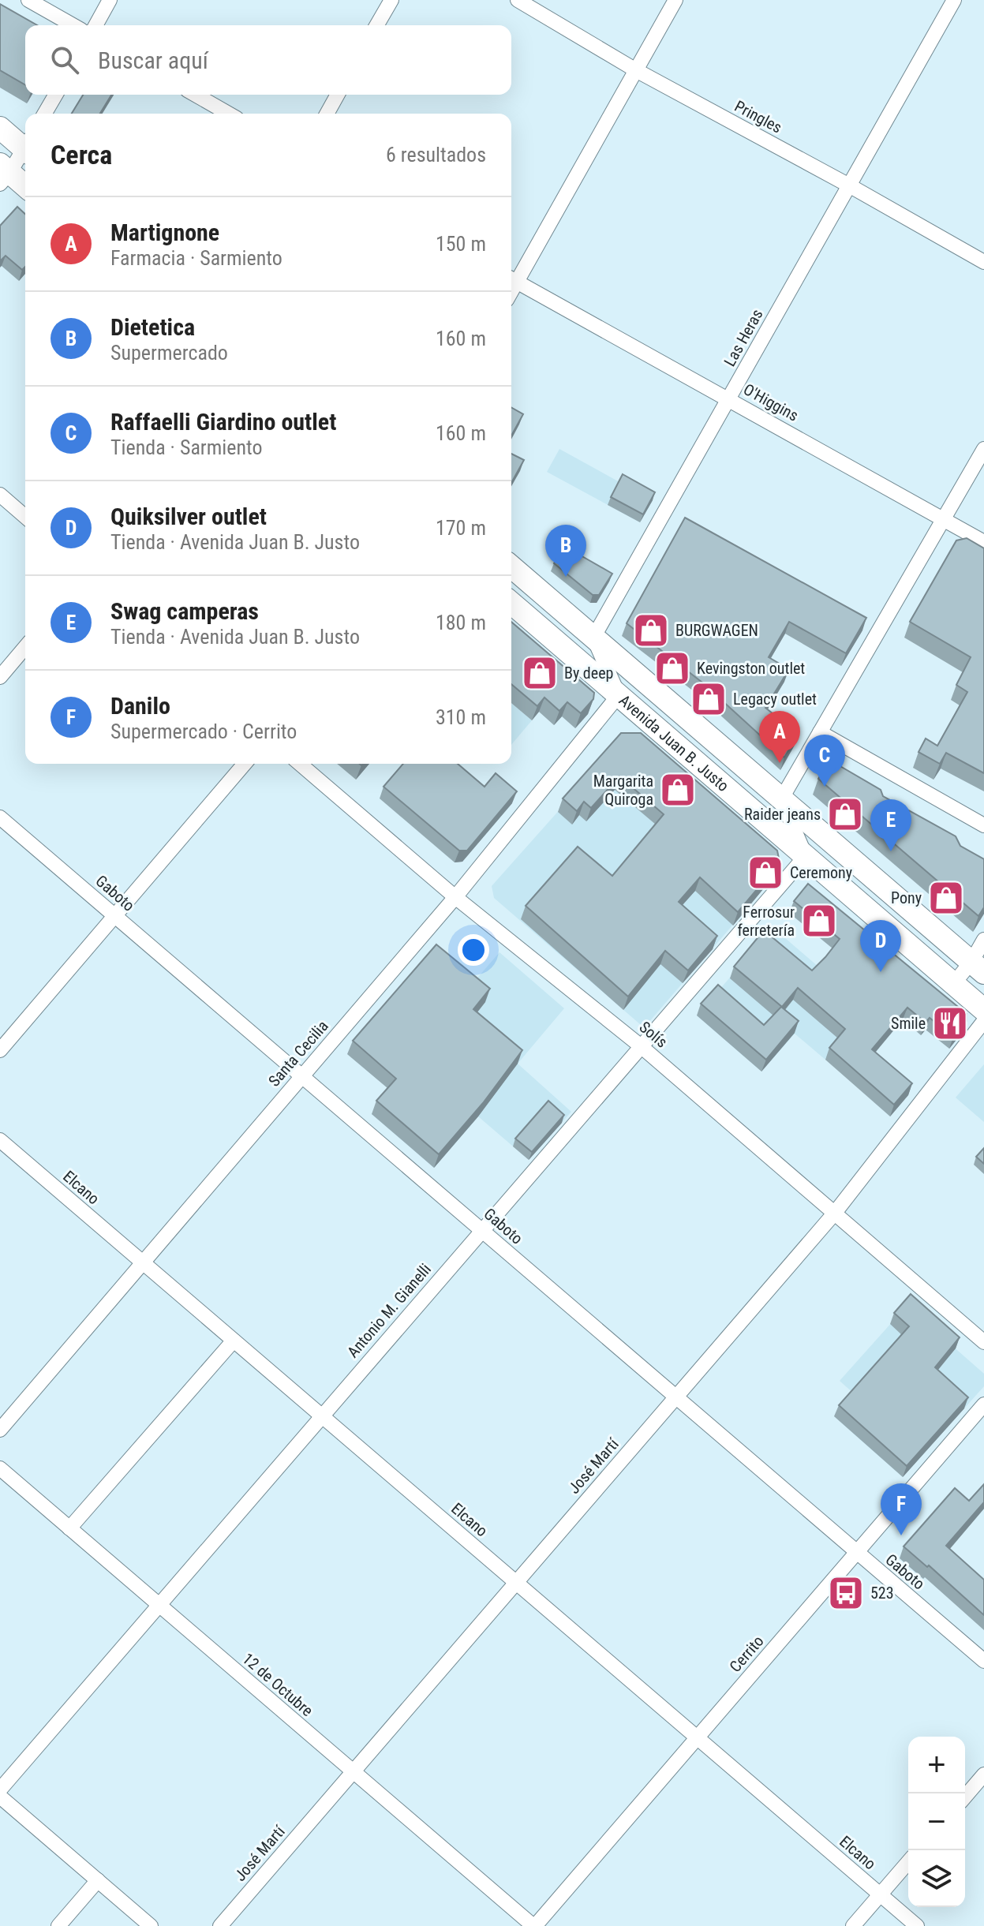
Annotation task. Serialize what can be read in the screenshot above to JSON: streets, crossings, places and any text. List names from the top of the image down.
{
  "streets": {
    "main road": ["Avenida Juan B. Justo"],
    "street": [
      "Pringles",
      "Las Heras",
      "O'Higgins",
      "Gaboto",
      "Solís",
      "Santa Cecilia",
      "Elcano",
      "Antonio M. Gianelli",
      "José Martí",
      "Cerrito",
      "12 de Octubre"
    ]
  },
  "crossings": [
    ["Pringles", "Las Heras"],
    ["Las Heras", "O'Higgins"],
    ["Las Heras", "Avenida Juan B. Justo"],
    ["Avenida Juan B. Justo", "Santa Cecilia"],
    ["Avenida Juan B. Justo", "Antonio M. Gianelli"],
    ["Gaboto", "Santa Cecilia"],
    ["Gaboto", "Antonio M. Gianelli"],
    ["Gaboto", "José Martí"],
    ["Gaboto", "Cerrito"],
    ["Solís", "Santa Cecilia"],
    ["Solís", "Antonio M. Gianelli"],
    ["Solís", "José Martí"],
    ["Santa Cecilia", "Elcano"],
    ["Elcano", "Antonio M. Gianelli"],
    ["Elcano", "José Martí"],
    ["Elcano", "Cerrito"],
    ["Antonio M. Gianelli", "12 de Octubre"],
    ["José Martí", "12 de Octubre"],
    ["Cerrito", "12 de Octubre"]
  ],
  "places": {
    "shop": [
      "BURGWAGEN",
      "Kevingston outlet",
      "By deep",
      "Legacy outlet",
      "Margarita Quiroga",
      "Raider jeans",
      "Ceremony",
      "Pony",
      "Ferrosur ferretería"
    ],
    "restaurant": ["Smile"],
    "bus stop": ["523"]
  },
  "page": {
    "search": "Buscar aquí",
    "heading": ["Cerca", "6 resultados"],
    "list": [
      {
        "mark": "A",
        "name": "Martignone",
        "note": "Farmacia · Sarmiento",
        "value": "150 m"
      },
      {
        "mark": "B",
        "name": "Dietetica",
        "note": "Supermercado",
        "value": "160 m"
      },
      {
        "mark": "C",
        "name": "Raffaelli Giardino outlet",
        "note": "Tienda · Sarmiento",
        "value": "160 m"
      },
      {
        "mark": "D",
        "name": "Quiksilver outlet",
        "note": "Tienda · Avenida Juan B. Justo",
        "value": "170 m"
      },
      {
        "mark": "E",
        "name": "Swag camperas",
        "note": "Tienda · Avenida Juan B. Justo",
        "value": "180 m"
      },
      {
        "mark": "F",
        "name": "Danilo",
        "note": "Supermercado · Cerrito",
        "value": "310 m"
      }
    ],
    "pins": [
      "B",
      "A",
      "C",
      "E",
      "D",
      "F"
    ],
    "map_buttons": ["+", "−"]
  }
}
